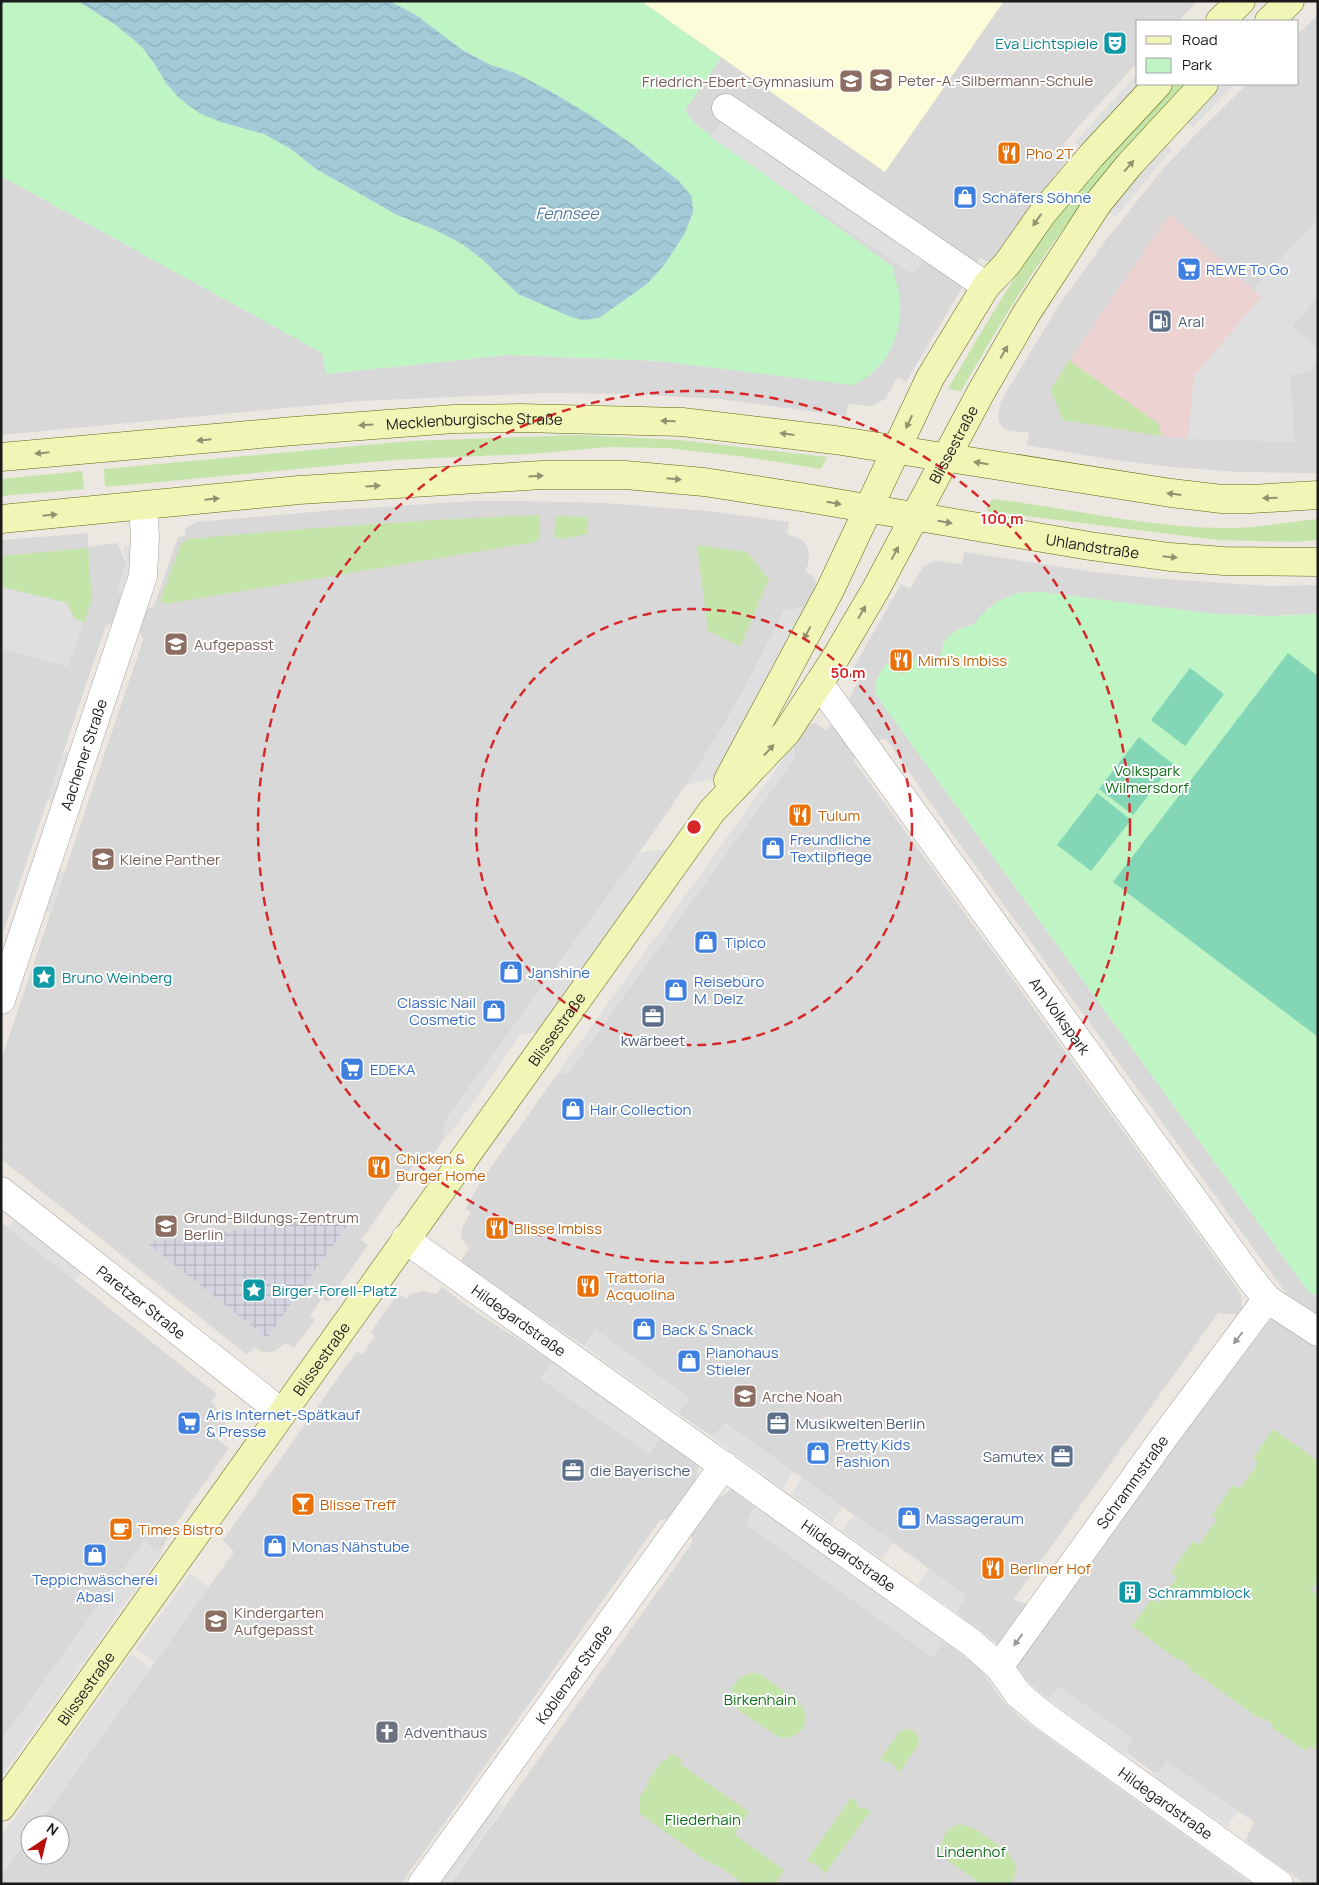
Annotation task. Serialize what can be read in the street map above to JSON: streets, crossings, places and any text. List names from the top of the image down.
{
  "streets": {
    "main road": ["Mecklenburgische Straße", "Blissestraße", "Uhlandstraße"],
    "street": [
      "Aachener Straße",
      "Am Volkspark",
      "Paretzer Straße",
      "Hildegardstraße",
      "Schrammstraße",
      "Koblenzer Straße"
    ]
  },
  "crossings": [
    ["Mecklenburgische Straße", "Blissestraße"],
    ["Blissestraße", "Uhlandstraße"],
    ["Blissestraße", "Am Volkspark"],
    ["Blissestraße", "Paretzer Straße"],
    ["Blissestraße", "Hildegardstraße"],
    ["Am Volkspark", "Schrammstraße"],
    ["Hildegardstraße", "Schrammstraße"],
    ["Hildegardstraße", "Koblenzer Straße"]
  ],
  "one_way": ["Schrammstraße"],
  "water": ["Fennsee"],
  "parks": [
    "Volkspark Wilmersdorf",
    "Birkenhain",
    "Fliederhain",
    "Lindenhof"
  ],
  "places": {
    "theatre": ["Eva Lichtspiele"],
    "school or university": [
      "Peter-A.-Silbermann-Schule",
      "Friedrich-Ebert-Gymnasium",
      "Aufgepasst",
      "Kleine Panther",
      "Grund-Bildungs-Zentrum Berlin",
      "Arche Noah",
      "Kindergarten Aufgepasst"
    ],
    "restaurant": [
      "Pho 2T",
      "Mimi's Imbiss",
      "Tulum",
      "Chicken & Burger Home",
      "Blisse Imbiss",
      "Trattoria Acquolina",
      "Berliner Hof"
    ],
    "shop": [
      "Schäfers Söhne",
      "Freundliche Textilpflege",
      "Tipico",
      "Janshine",
      "Reisebüro M. Delz",
      "Classic Nail Cosmetic",
      "Hair Collection",
      "Back & Snack",
      "Pianohaus Stieler",
      "Pretty Kids Fashion",
      "Massageraum",
      "Monas Nähstube",
      "Teppichwäscherei Abasi"
    ],
    "supermarket": ["REWE To Go", "EDEKA", "Aris Internet-Spätkauf & Presse"],
    "fuel station": ["Aral"],
    "place": ["Bruno Weinberg", "Birger-Forell-Platz"],
    "office": [
      "kwärbeet",
      "Musikwelten Berlin",
      "Samutex",
      "die Bayerische"
    ],
    "bar": ["Blisse Treff"],
    "cafe": ["Times Bistro"],
    "building": ["Schrammblock"],
    "church": ["Adventhaus"]
  },
  "legend": ["Road", "Park"],
  "north": "top right",
  "rings": ["100 m", "50 m"]
}
